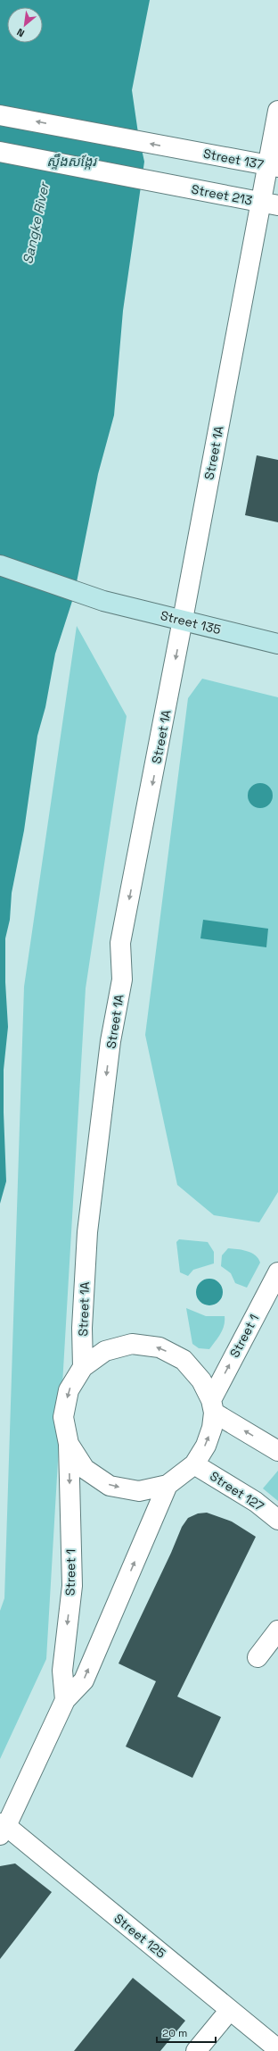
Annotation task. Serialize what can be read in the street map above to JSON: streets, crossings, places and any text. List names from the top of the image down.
{
  "streets": {
    "main road": ["Street 135"],
    "street": [
      "Street 137",
      "Street 213",
      "Street 1A",
      "Street 1",
      "Street 127",
      "Street 125"
    ]
  },
  "crossings": [
    ["Street 137", "Street 1A"],
    ["Street 213", "Street 1A"],
    ["Street 1A", "Street 135"],
    ["Street 1", "Street 127"],
    ["Street 1", "Street 125"]
  ],
  "one_way": ["Street 137", "Street 1A"],
  "water": ["ស្ទឹងសង្កែរ", "Sangke River"],
  "scale_bar": "20 m",
  "north": "bottom left"
}
